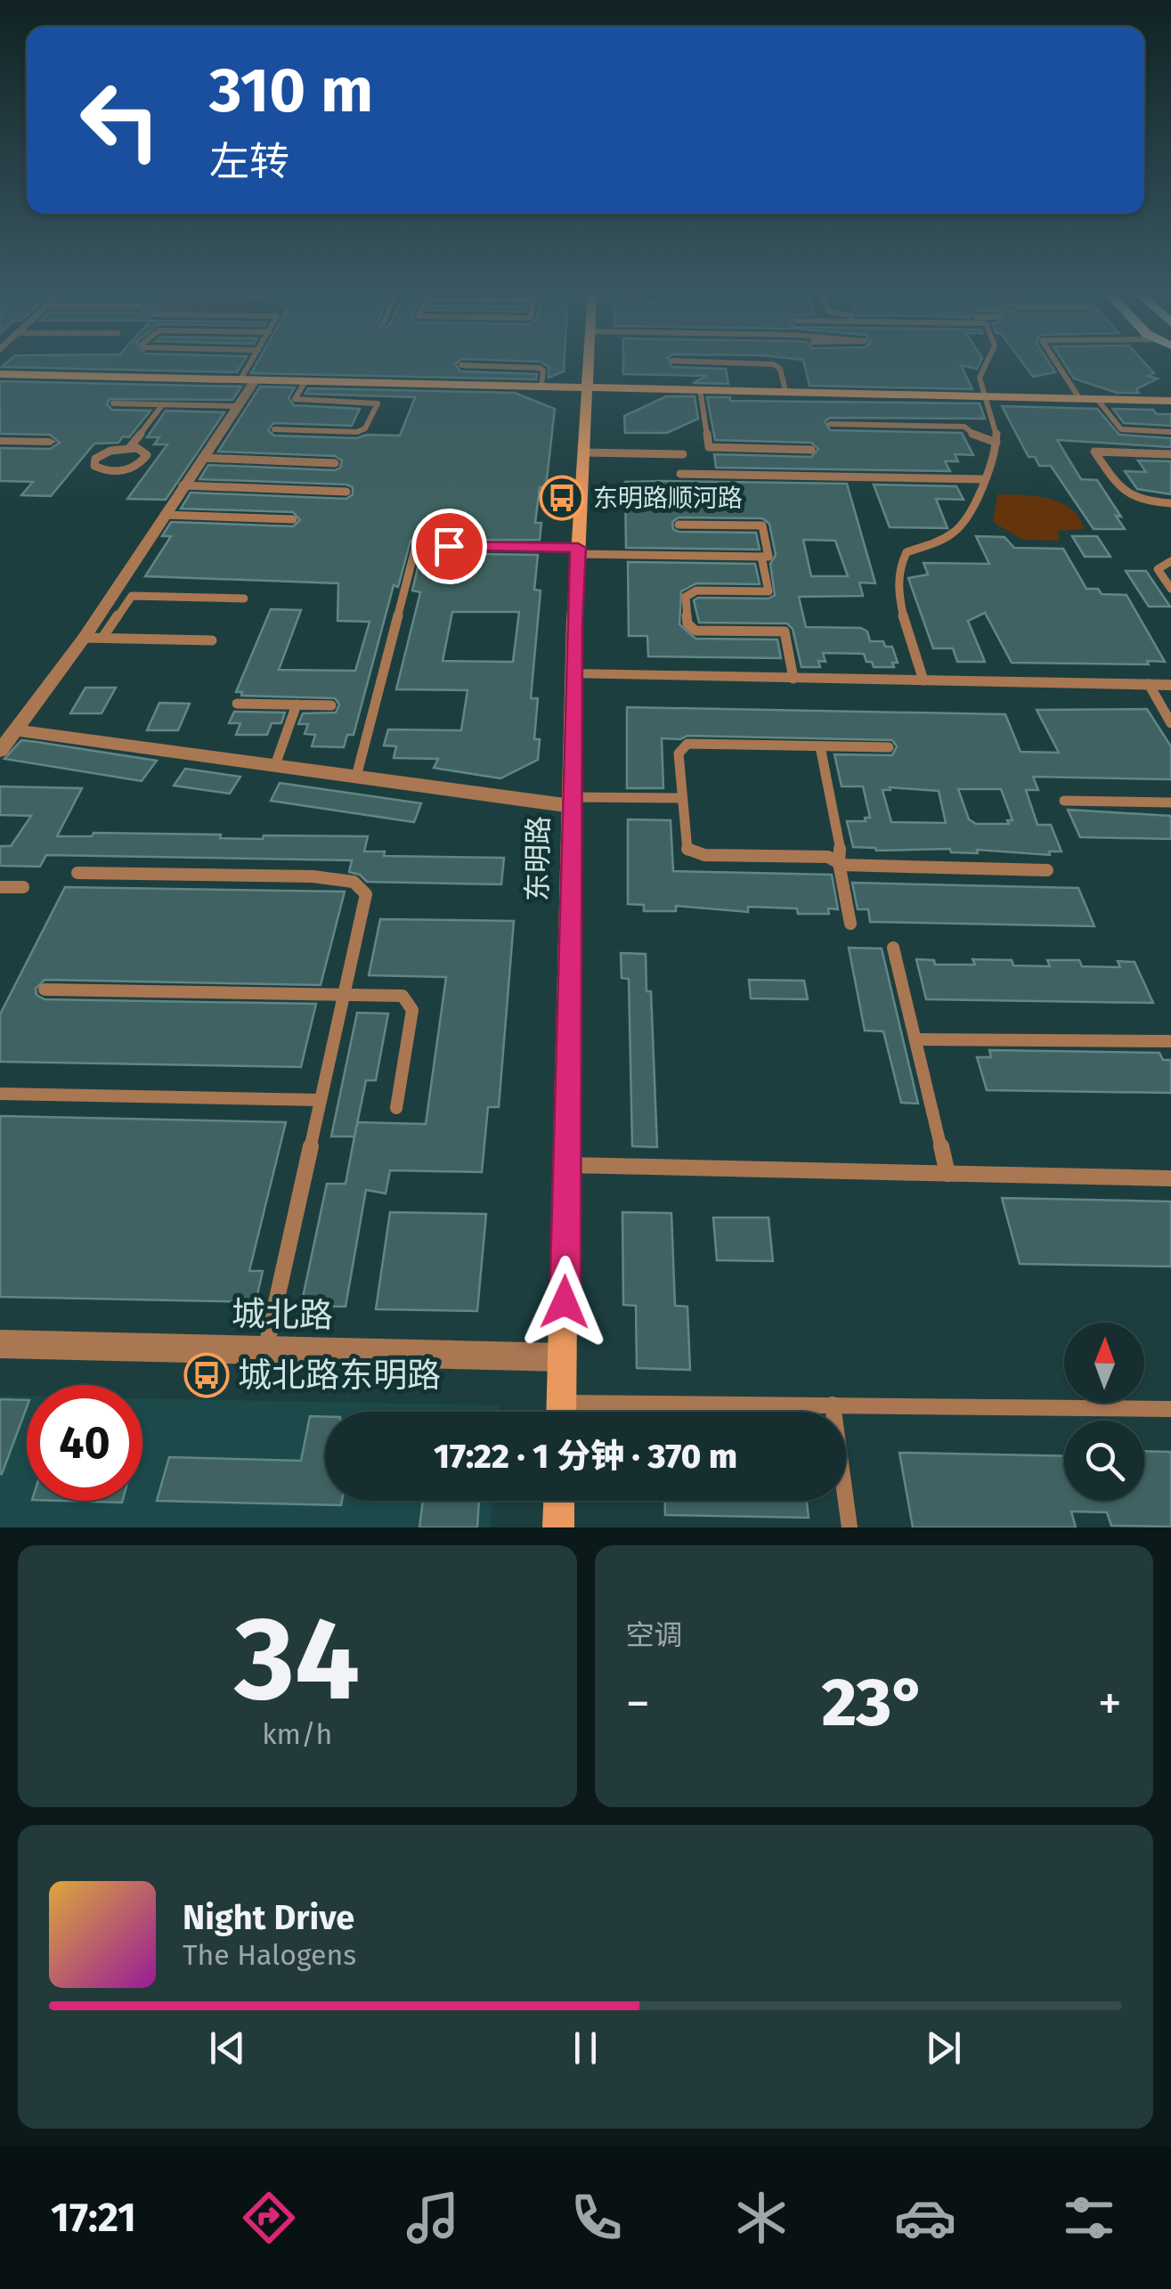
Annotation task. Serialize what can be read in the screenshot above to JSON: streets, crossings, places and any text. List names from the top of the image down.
{
  "streets": {
    "street": ["东明路", "城北路"]
  },
  "crossings": [
    ["东明路", "城北路"]
  ],
  "places": {
    "bus stop": ["东明路顺河路", "城北路东明路"]
  },
  "north": "top",
  "page": {
    "turn": ["310 m", "左转"],
    "limit": "40",
    "trip": "17:22 · 1 分钟 · 370 m",
    "tile": [
      ["34", "km/h"],
      "空调"
    ],
    "heat": ["−", "23°", "+"],
    "song": ["Night Drive", "The Halogens"],
    "tabs": "17:21"
  }
}
